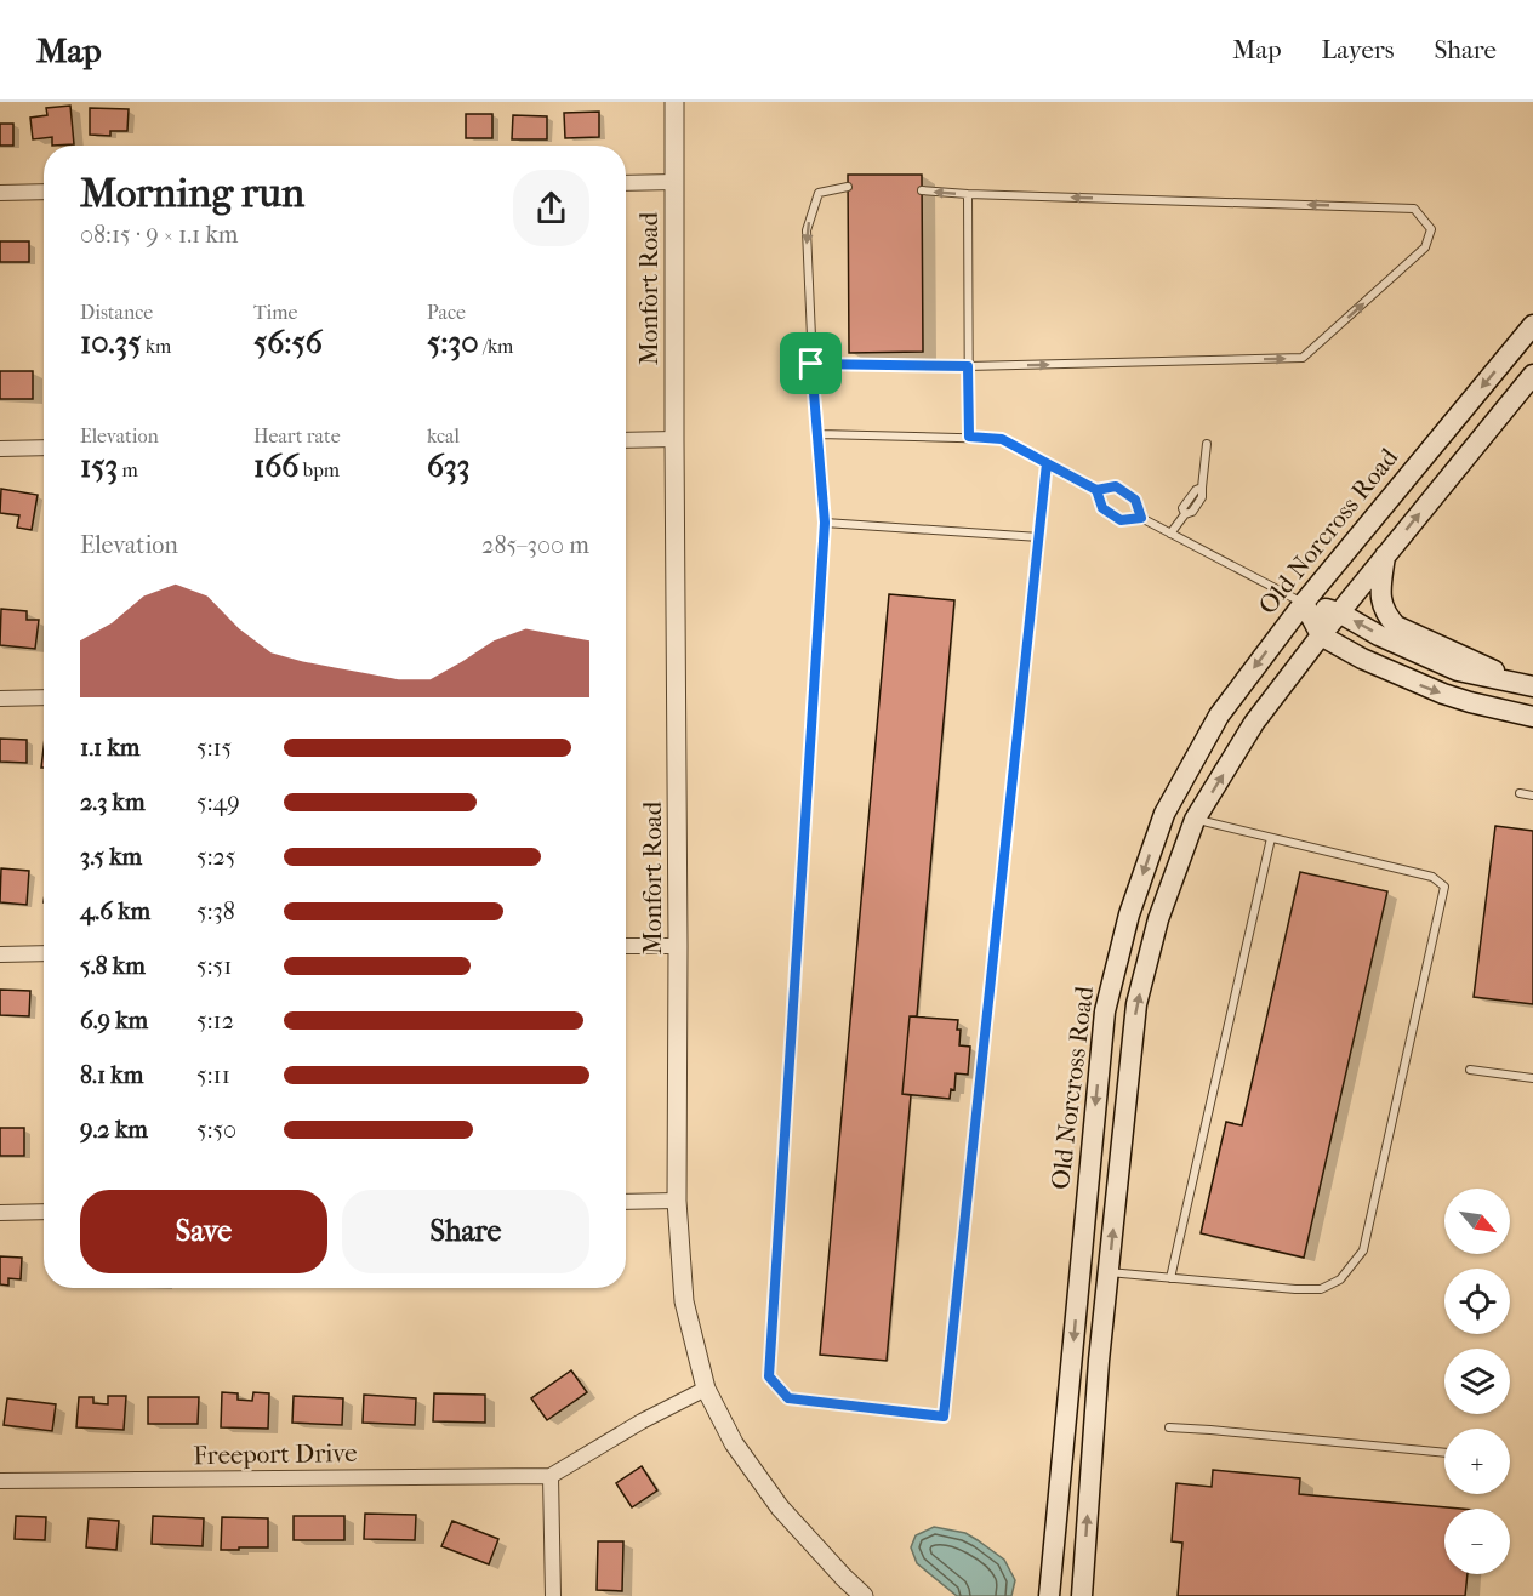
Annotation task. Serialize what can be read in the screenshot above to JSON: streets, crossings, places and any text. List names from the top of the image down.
{
  "streets": {
    "main road": ["Old Norcross Road"],
    "street": ["Monfort Road", "Freeport Drive"]
  },
  "north": "bottom right",
  "page": {
    "header": "Map",
    "nav": ["Map", "Layers", "Share"],
    "heading": ["Morning run", "08:15 · 9 × 1.1 km"],
    "stats": [
      ["Distance", "10.35 km"],
      ["Time", "56:56"],
      ["Pace", "5:30 /km"],
      ["Elevation", "153 m"],
      ["Heart rate", "166 bpm"],
      ["kcal", "633"]
    ],
    "chart": ["Elevation", "285–300 m"],
    "list": [
      {
        "name": "1.1 km",
        "note": "5:15"
      },
      {
        "name": "2.3 km",
        "note": "5:49"
      },
      {
        "name": "3.5 km",
        "note": "5:25"
      },
      {
        "name": "4.6 km",
        "note": "5:38"
      },
      {
        "name": "5.8 km",
        "note": "5:51"
      },
      {
        "name": "6.9 km",
        "note": "5:12"
      },
      {
        "name": "8.1 km",
        "note": "5:11"
      },
      {
        "name": "9.2 km",
        "note": "5:50"
      }
    ],
    "buttons": ["Save", "Share"],
    "map_buttons": ["+", "−"]
  }
}
